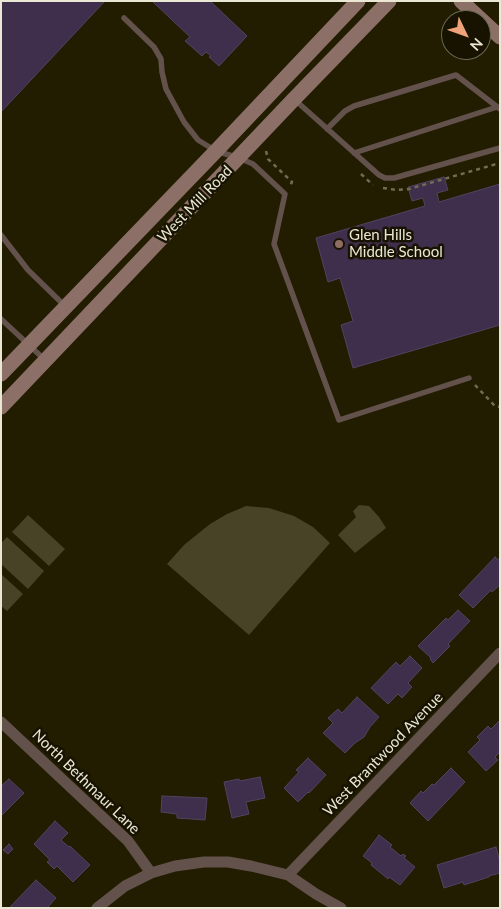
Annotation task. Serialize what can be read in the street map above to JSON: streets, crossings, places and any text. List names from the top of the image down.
{
  "streets": {
    "main road": ["West Mill Road"],
    "street": ["West Brantwood Avenue", "North Bethmaur Lane"]
  },
  "places": ["Glen Hills Middle School"],
  "north": "bottom right"
}
